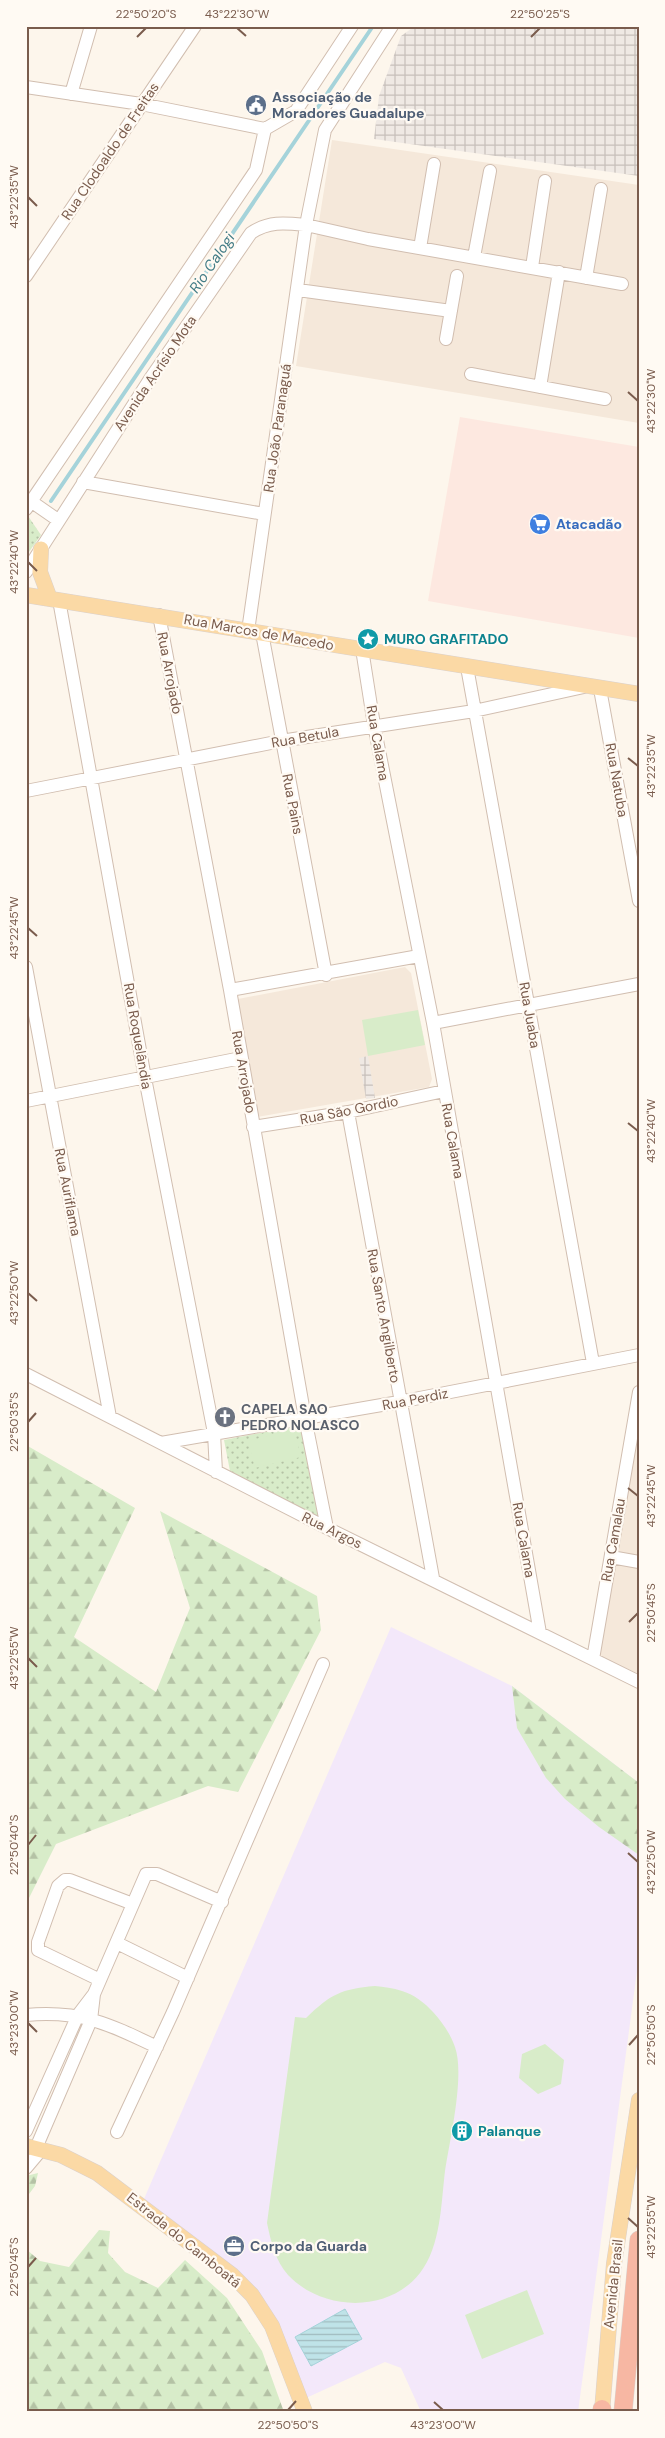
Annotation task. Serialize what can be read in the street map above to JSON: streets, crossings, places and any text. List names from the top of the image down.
{
  "streets": {
    "highway": ["Avenida Brasil"],
    "main road": ["Rua Marcos de Macedo", "Estrada do Camboatá"],
    "street": [
      "Rua Clodoaldo de Freitas",
      "Avenida Acrísio Mota",
      "Rua João Paranaguá",
      "Rua Arrojado",
      "Rua Betula",
      "Rua Calama",
      "Rua Natuba",
      "Rua Pains",
      "Rua Juaba",
      "Rua Roquelândia",
      "Rua São Gordio",
      "Rua Auriflama",
      "Rua Santo Angilberto",
      "Rua Perdiz",
      "Rua Argos",
      "Rua Camalau"
    ]
  },
  "crossings": [
    ["Avenida Acrísio Mota", "Rua João Paranaguá"],
    ["Rua João Paranaguá", "Rua Marcos de Macedo"],
    ["Rua João Paranaguá", "Rua Pains"],
    ["Rua Marcos de Macedo", "Rua Arrojado"],
    ["Rua Marcos de Macedo", "Rua Betula"],
    ["Rua Marcos de Macedo", "Rua Calama"],
    ["Rua Marcos de Macedo", "Rua Natuba"],
    ["Rua Marcos de Macedo", "Rua Pains"],
    ["Rua Marcos de Macedo", "Rua Juaba"],
    ["Rua Marcos de Macedo", "Rua Roquelândia"],
    ["Rua Arrojado", "Rua Betula"],
    ["Rua Arrojado", "Rua São Gordio"],
    ["Rua Arrojado", "Rua Perdiz"],
    ["Rua Arrojado", "Rua Argos"],
    ["Rua Betula", "Rua Calama"],
    ["Rua Betula", "Rua Pains"],
    ["Rua Betula", "Rua Juaba"],
    ["Rua Betula", "Rua Roquelândia"],
    ["Rua Calama", "Rua São Gordio"],
    ["Rua Calama", "Rua Perdiz"],
    ["Rua Calama", "Rua Argos"],
    ["Rua Juaba", "Rua Perdiz"],
    ["Rua Roquelândia", "Rua Perdiz"],
    ["Rua Roquelândia", "Rua Argos"],
    ["Rua São Gordio", "Rua Santo Angilberto"],
    ["Rua Auriflama", "Rua Argos"],
    ["Rua Santo Angilberto", "Rua Perdiz"],
    ["Rua Santo Angilberto", "Rua Argos"],
    ["Rua Perdiz", "Rua Argos"],
    ["Rua Argos", "Rua Camalau"]
  ],
  "water": ["Rio Calogi"],
  "places": {
    "public building": ["Associação de Moradores Guadalupe"],
    "supermarket": ["Atacadão"],
    "place": ["MURO GRAFITADO"],
    "church": ["CAPELA SAO PEDRO NOLASCO"],
    "building": ["Palanque"],
    "office": ["Corpo da Guarda"]
  },
  "coordinates": [
    "22°50'20\"S",
    "43°22'30\"W",
    "22°50'25\"S",
    "43°22'35\"W",
    "43°22'40\"W",
    "43°22'45\"W",
    "43°22'50\"W",
    "22°50'35\"S",
    "22°50'45\"S",
    "43°22'55\"W",
    "22°50'40\"S",
    "43°23'00\"W",
    "22°50'50\"S"
  ]
}
